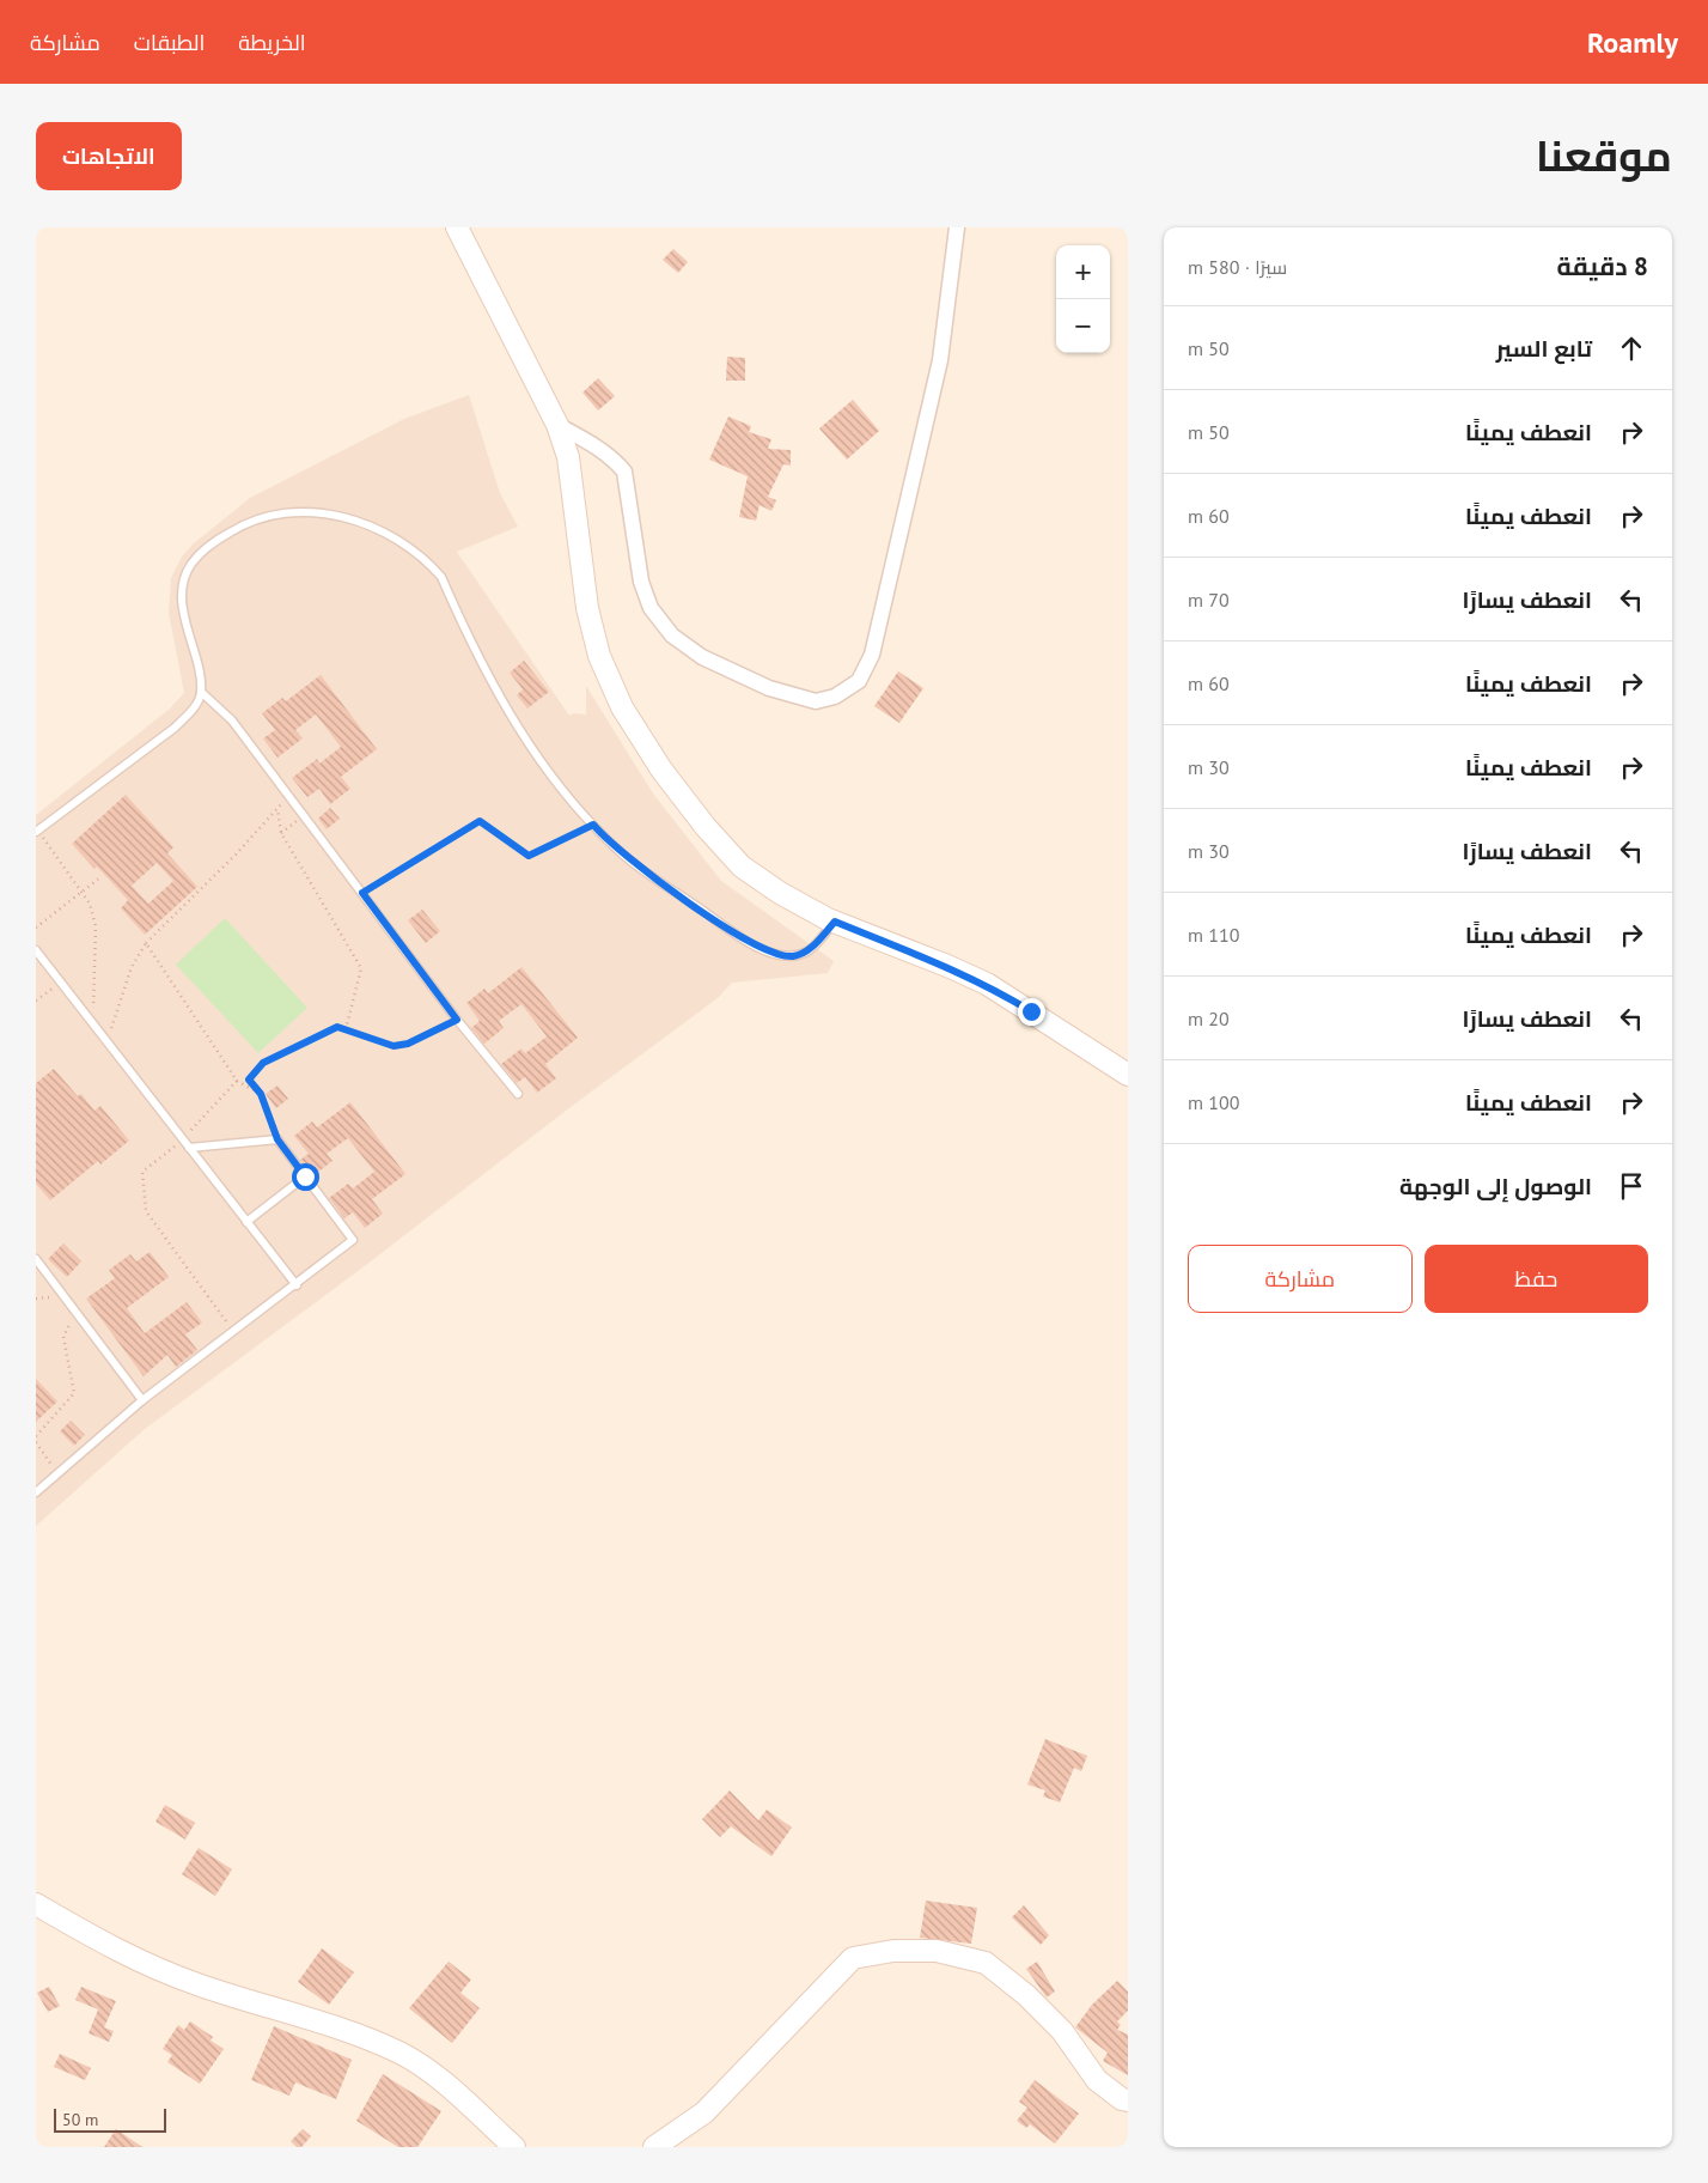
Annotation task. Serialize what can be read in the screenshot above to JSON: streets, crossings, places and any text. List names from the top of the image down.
{
  "scale_bar": "50 m",
  "page": {
    "header": "Roamly",
    "nav": ["الخريطة", "الطبقات", "مشاركة"],
    "title": "موقعنا",
    "buttons": [
      "الاتجاهات",
      ["حفظ", "مشاركة"]
    ],
    "heading": ["8 دقيقة", "سيرًا · 580 m"],
    "map_buttons": ["+", "−"],
    "list": [
      ["تابع السير", "50 m"],
      ["انعطف يمينًا", "50 m"],
      ["انعطف يمينًا", "60 m"],
      ["انعطف يسارًا", "70 m"],
      ["انعطف يمينًا", "60 m"],
      ["انعطف يمينًا", "30 m"],
      ["انعطف يسارًا", "30 m"],
      ["انعطف يمينًا", "110 m"],
      ["انعطف يسارًا", "20 m"],
      ["انعطف يمينًا", "100 m"],
      "الوصول إلى الوجهة"
    ],
    "scale": "50 m"
  }
}
